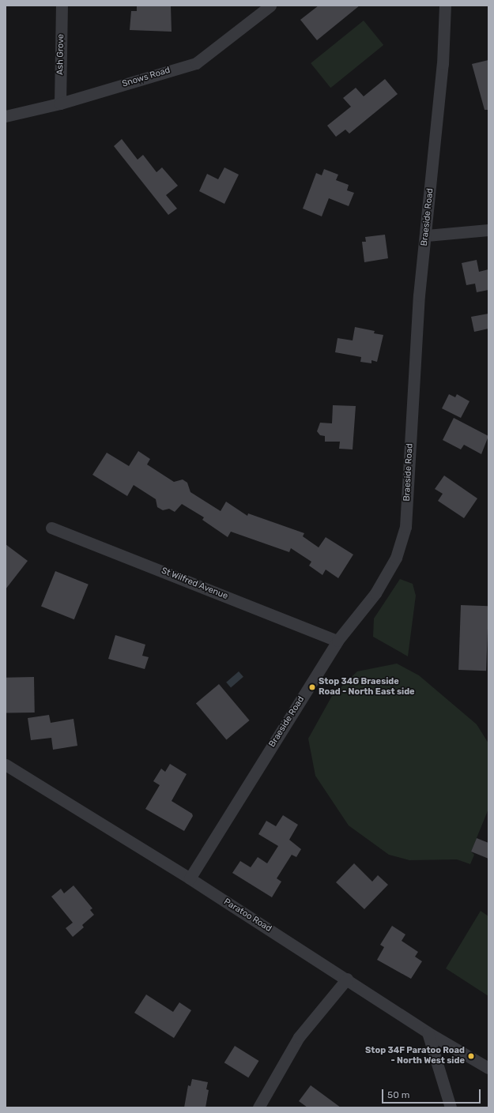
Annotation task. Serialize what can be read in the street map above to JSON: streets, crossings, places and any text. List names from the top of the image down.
{
  "streets": {
    "street": [
      "Ash Grove",
      "Snows Road",
      "Braeside Road",
      "St Wilfred Avenue",
      "Paratoo Road"
    ]
  },
  "crossings": [
    ["Ash Grove", "Snows Road"],
    ["Braeside Road", "St Wilfred Avenue"],
    ["Braeside Road", "Paratoo Road"]
  ],
  "places": ["Stop 34G Braeside Road - North East side", "Stop 34F Paratoo Road - North West side"],
  "scale_bar": "50 m"
}
